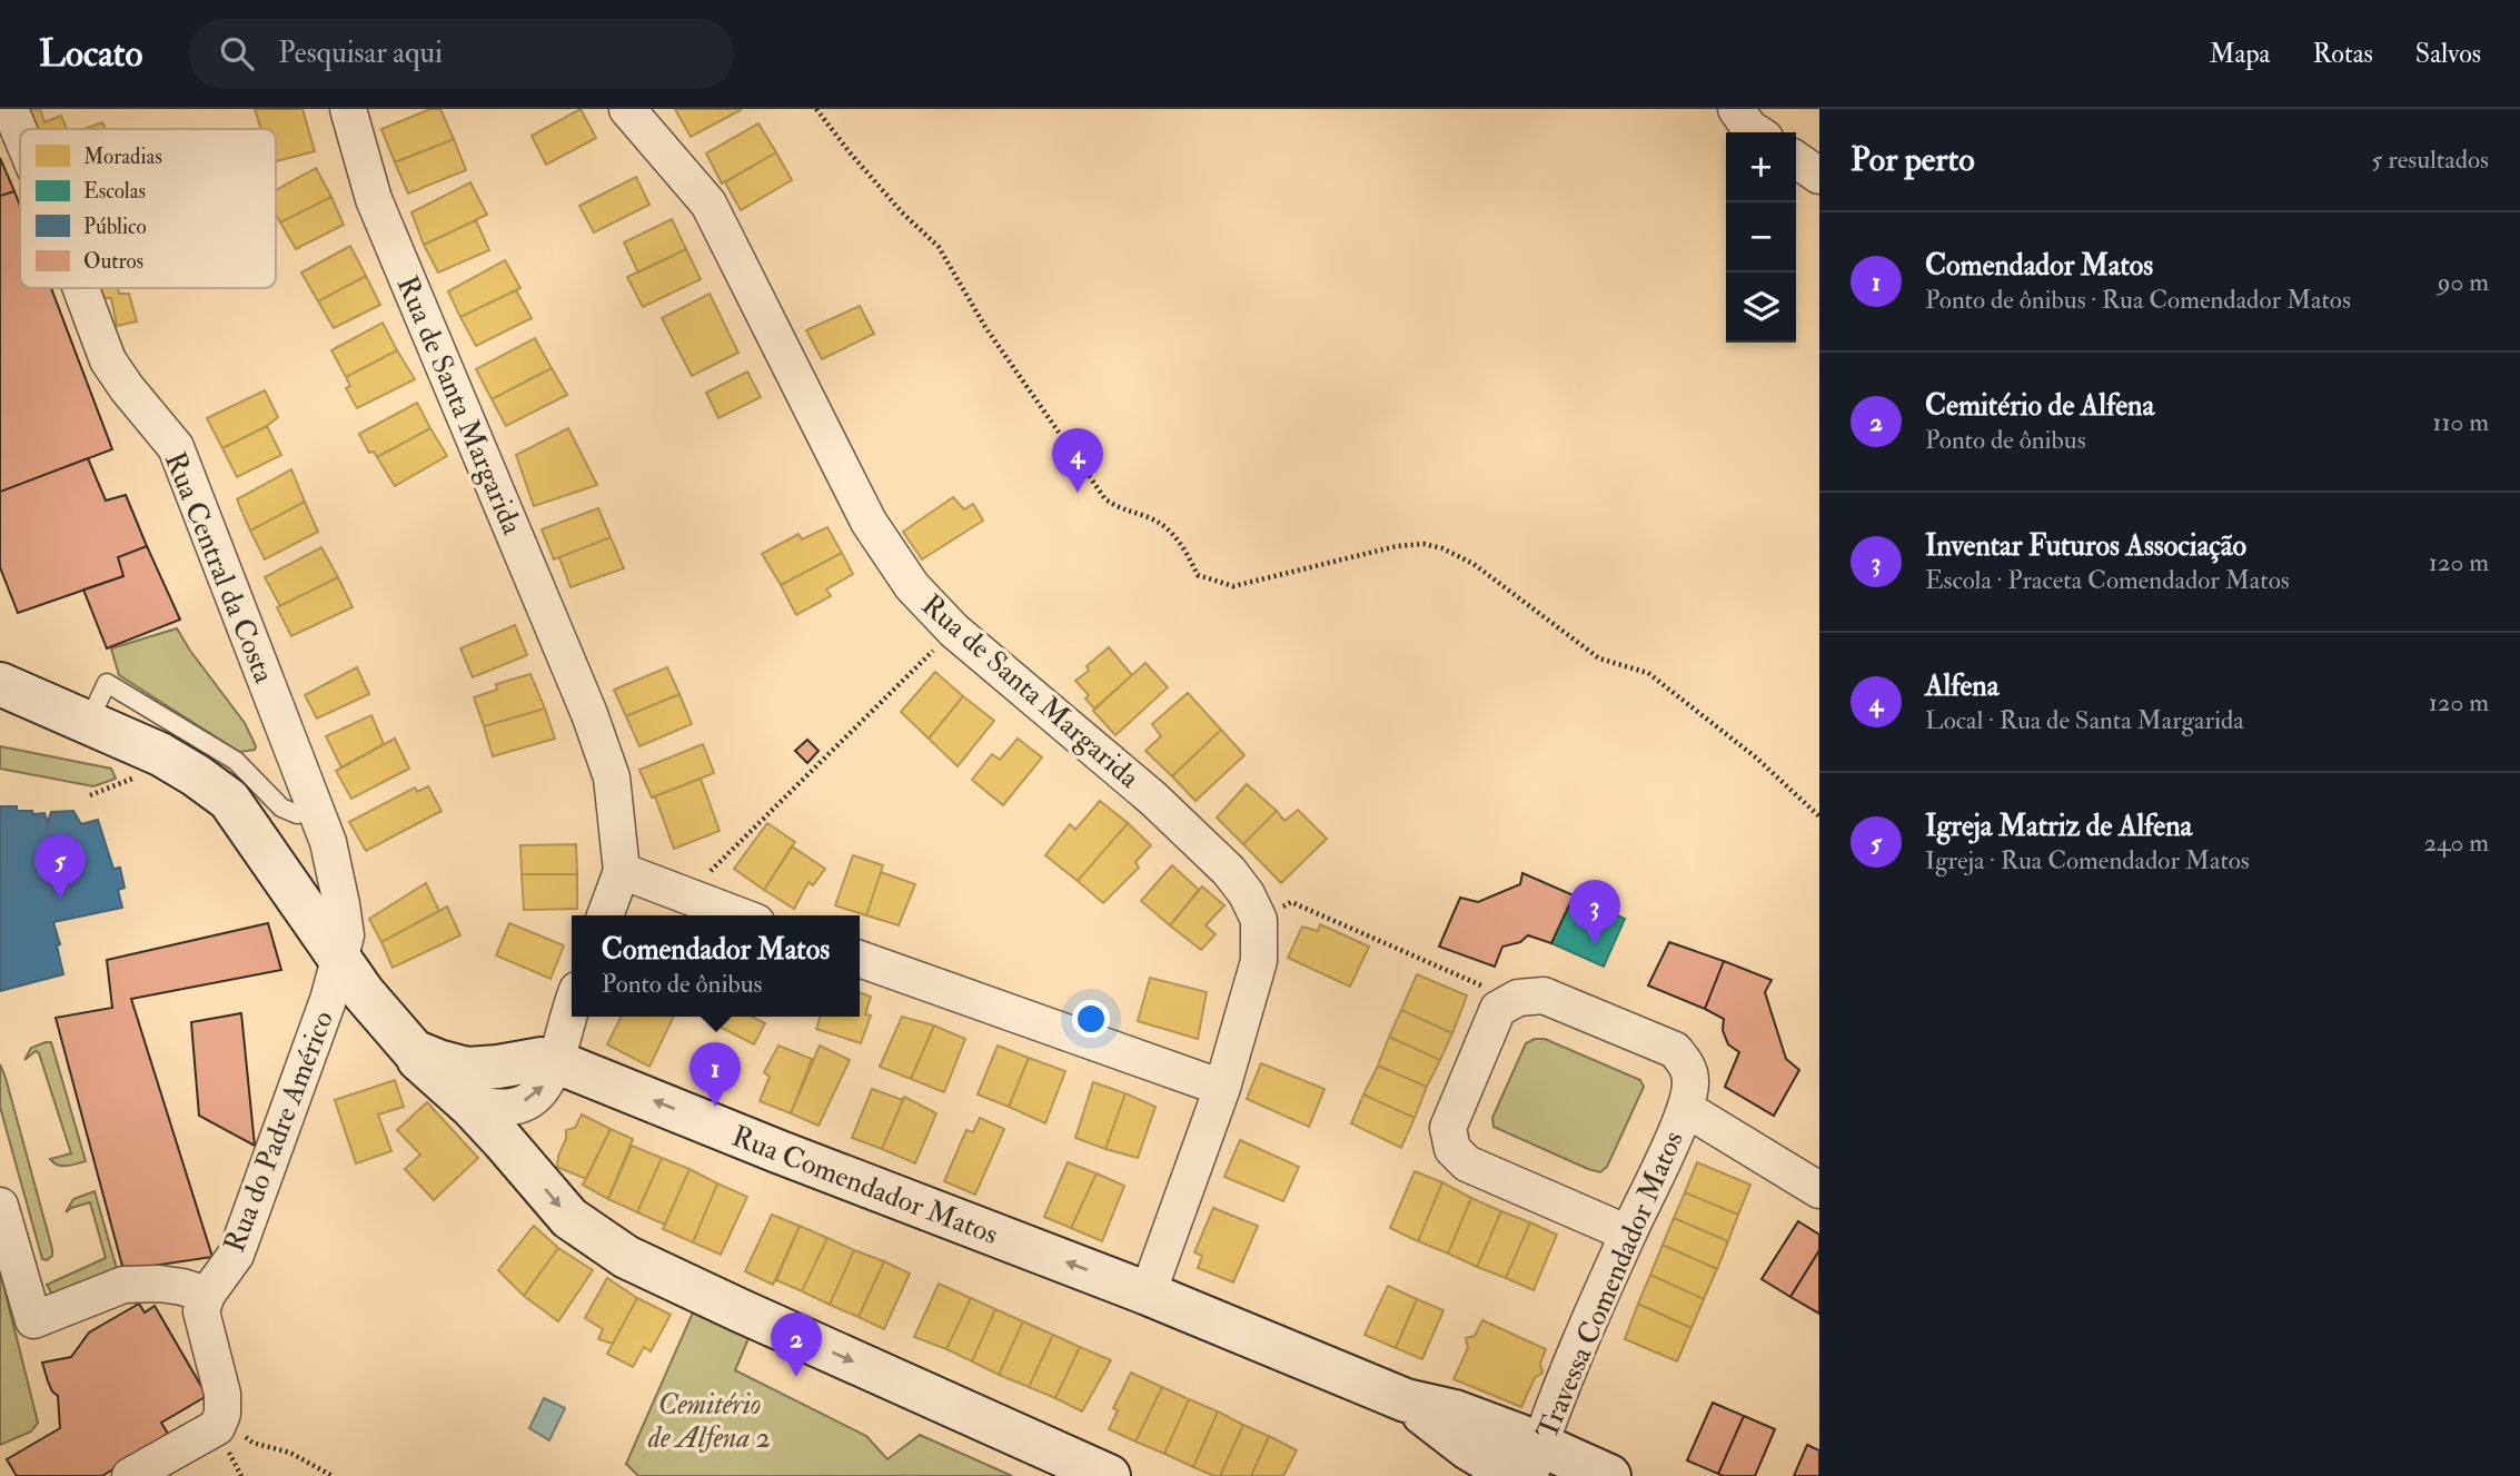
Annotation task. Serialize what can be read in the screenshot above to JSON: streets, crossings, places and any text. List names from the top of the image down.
{
  "streets": {
    "street": [
      "Rua de Santa Margarida",
      "Rua Central da Costa",
      "Rua do Padre Américo",
      "Rua Comendador Matos",
      "Travessa Comendador Matos"
    ]
  },
  "crossings": [
    ["Rua de Santa Margarida", "Rua Comendador Matos"],
    ["Rua Central da Costa", "Rua do Padre Américo"],
    ["Rua Comendador Matos", "Travessa Comendador Matos"]
  ],
  "parks": ["Cemitério de Alfena 2"],
  "legend": [
    "Moradias",
    "Escolas",
    "Público",
    "Outros"
  ],
  "page": {
    "header": "Locato",
    "search": "Pesquisar aqui",
    "nav": ["Mapa", "Rotas", "Salvos"],
    "heading": ["Por perto", "5 resultados"],
    "map_buttons": ["+", "−"],
    "list": [
      {
        "mark": "1",
        "name": "Comendador Matos",
        "note": "Ponto de ônibus · Rua Comendador Matos",
        "value": "90 m"
      },
      {
        "mark": "2",
        "name": "Cemitério de Alfena",
        "note": "Ponto de ônibus",
        "value": "110 m"
      },
      {
        "mark": "3",
        "name": "Inventar Futuros Associação",
        "note": "Escola · Praceta Comendador Matos",
        "value": "120 m"
      },
      {
        "mark": "4",
        "name": "Alfena",
        "note": "Local · Rua de Santa Margarida",
        "value": "120 m"
      },
      {
        "mark": "5",
        "name": "Igreja Matriz de Alfena",
        "note": "Igreja · Rua Comendador Matos",
        "value": "240 m"
      }
    ],
    "pins": [
      "4",
      "5",
      "3",
      "1",
      "2"
    ],
    "popup": ["Comendador Matos", "Ponto de ônibus"]
  }
}
